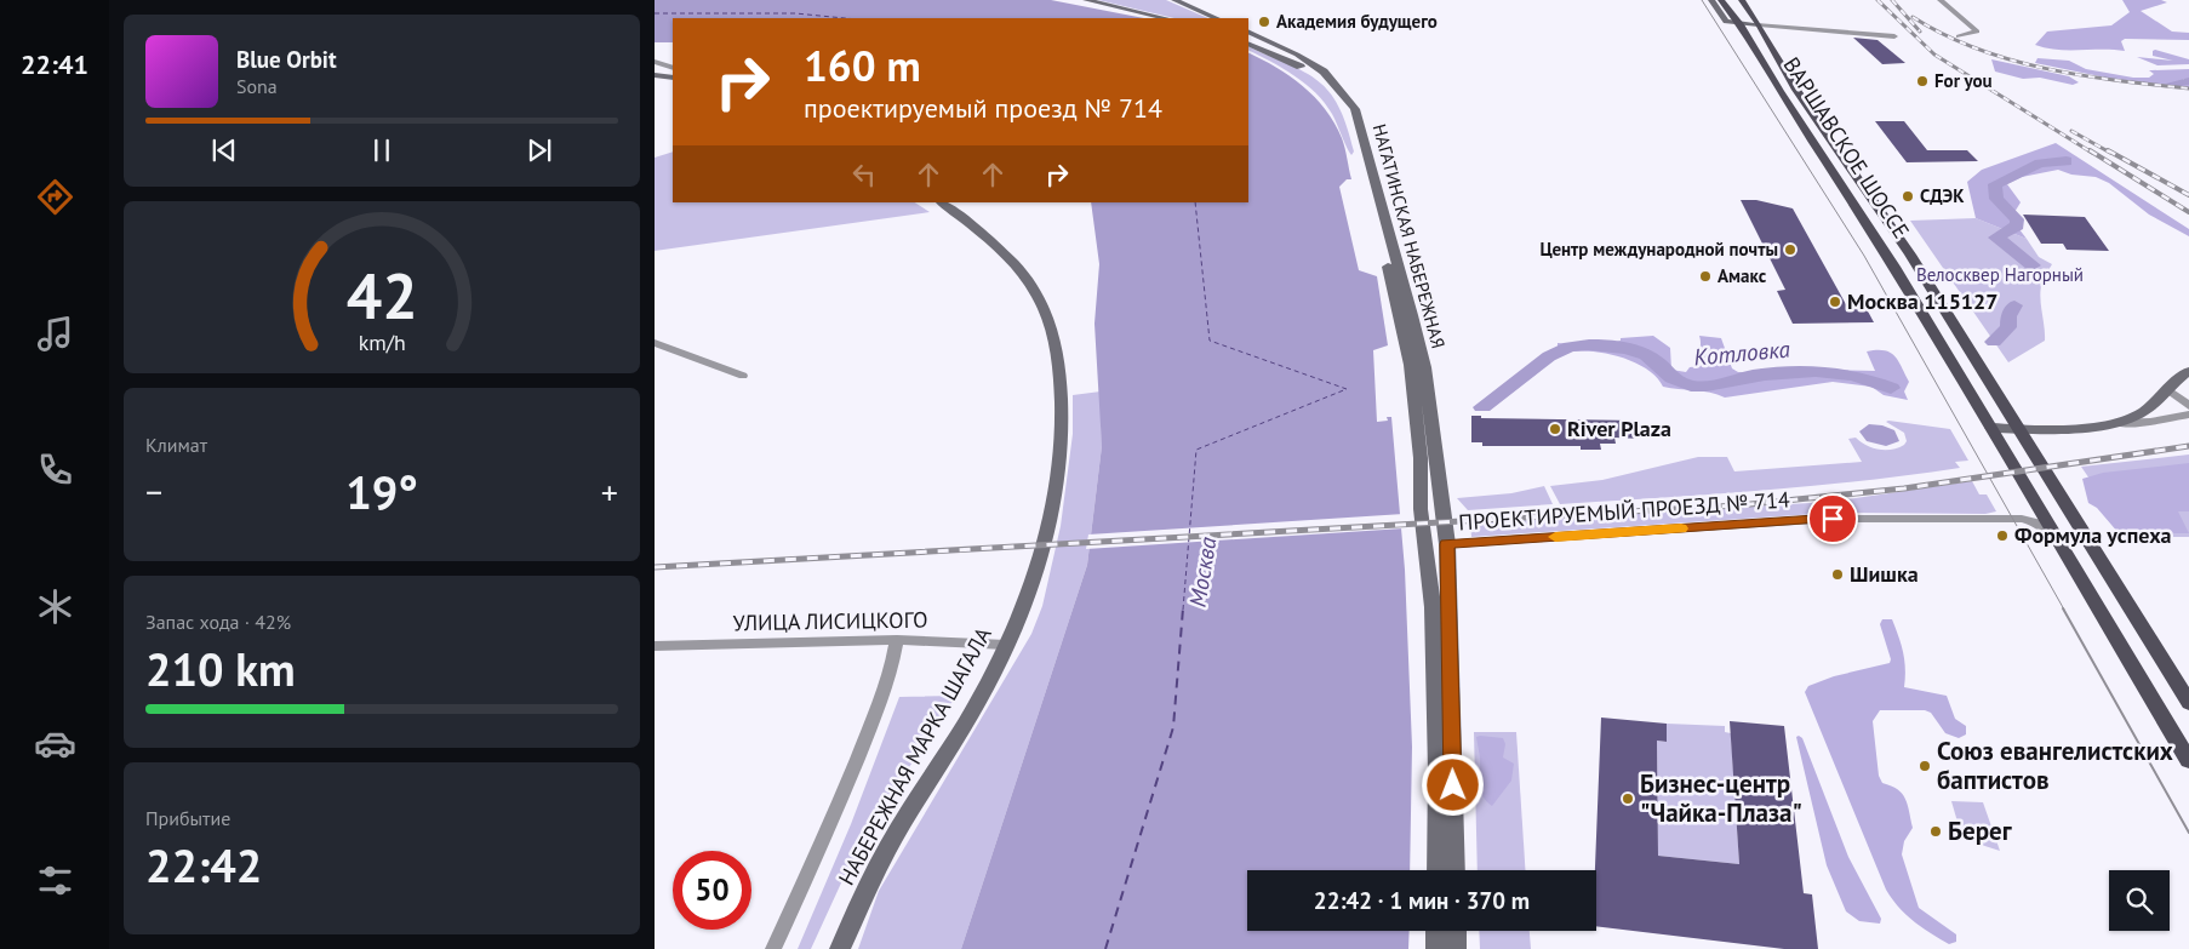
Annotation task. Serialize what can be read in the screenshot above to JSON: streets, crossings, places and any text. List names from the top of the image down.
{
  "streets": {
    "main road": ["ВАРШАВСКОЕ ШОССЕ", "НАГАТИНСКАЯ НАБЕРЕЖНАЯ", "НАБЕРЕЖНАЯ МАРКА ШАГАЛА"],
    "street": ["ПРОЕКТИРУЕМЫЙ ПРОЕЗД № 714", "УЛИЦА ЛИСИЦКОГО"]
  },
  "crossings": [
    ["ВАРШАВСКОЕ ШОССЕ", "ПРОЕКТИРУЕМЫЙ ПРОЕЗД № 714"],
    ["НАГАТИНСКАЯ НАБЕРЕЖНАЯ", "ПРОЕКТИРУЕМЫЙ ПРОЕЗД № 714"],
    ["УЛИЦА ЛИСИЦКОГО", "НАБЕРЕЖНАЯ МАРКА ШАГАЛА"]
  ],
  "water": ["Котловка", "Москва"],
  "parks": ["Велосквер Нагорный"],
  "places": [
    "Академия будущего",
    "For you",
    "СДЭК",
    "Центр международной почты",
    "Амакс",
    "Москва 115127",
    "River Plaza",
    "Формула успеха",
    "Шишка",
    "Союз евангелистских баптистов",
    "Бизнес-центр \"Чайка-Плаза\"",
    "Берег"
  ],
  "page": {
    "tabs": "22:41",
    "turn": ["160 m", "проектируемый проезд № 714"],
    "song": ["Blue Orbit", "Sona"],
    "tile": [
      "Климат",
      ["Запас хода · 42%", "210 km"],
      ["Прибытие", "22:42"]
    ],
    "heat": ["−", "19°", "+"],
    "limit": "50",
    "trip": "22:42 · 1 мин · 370 m",
    "gauge": ["42", "km/h"]
  }
}
